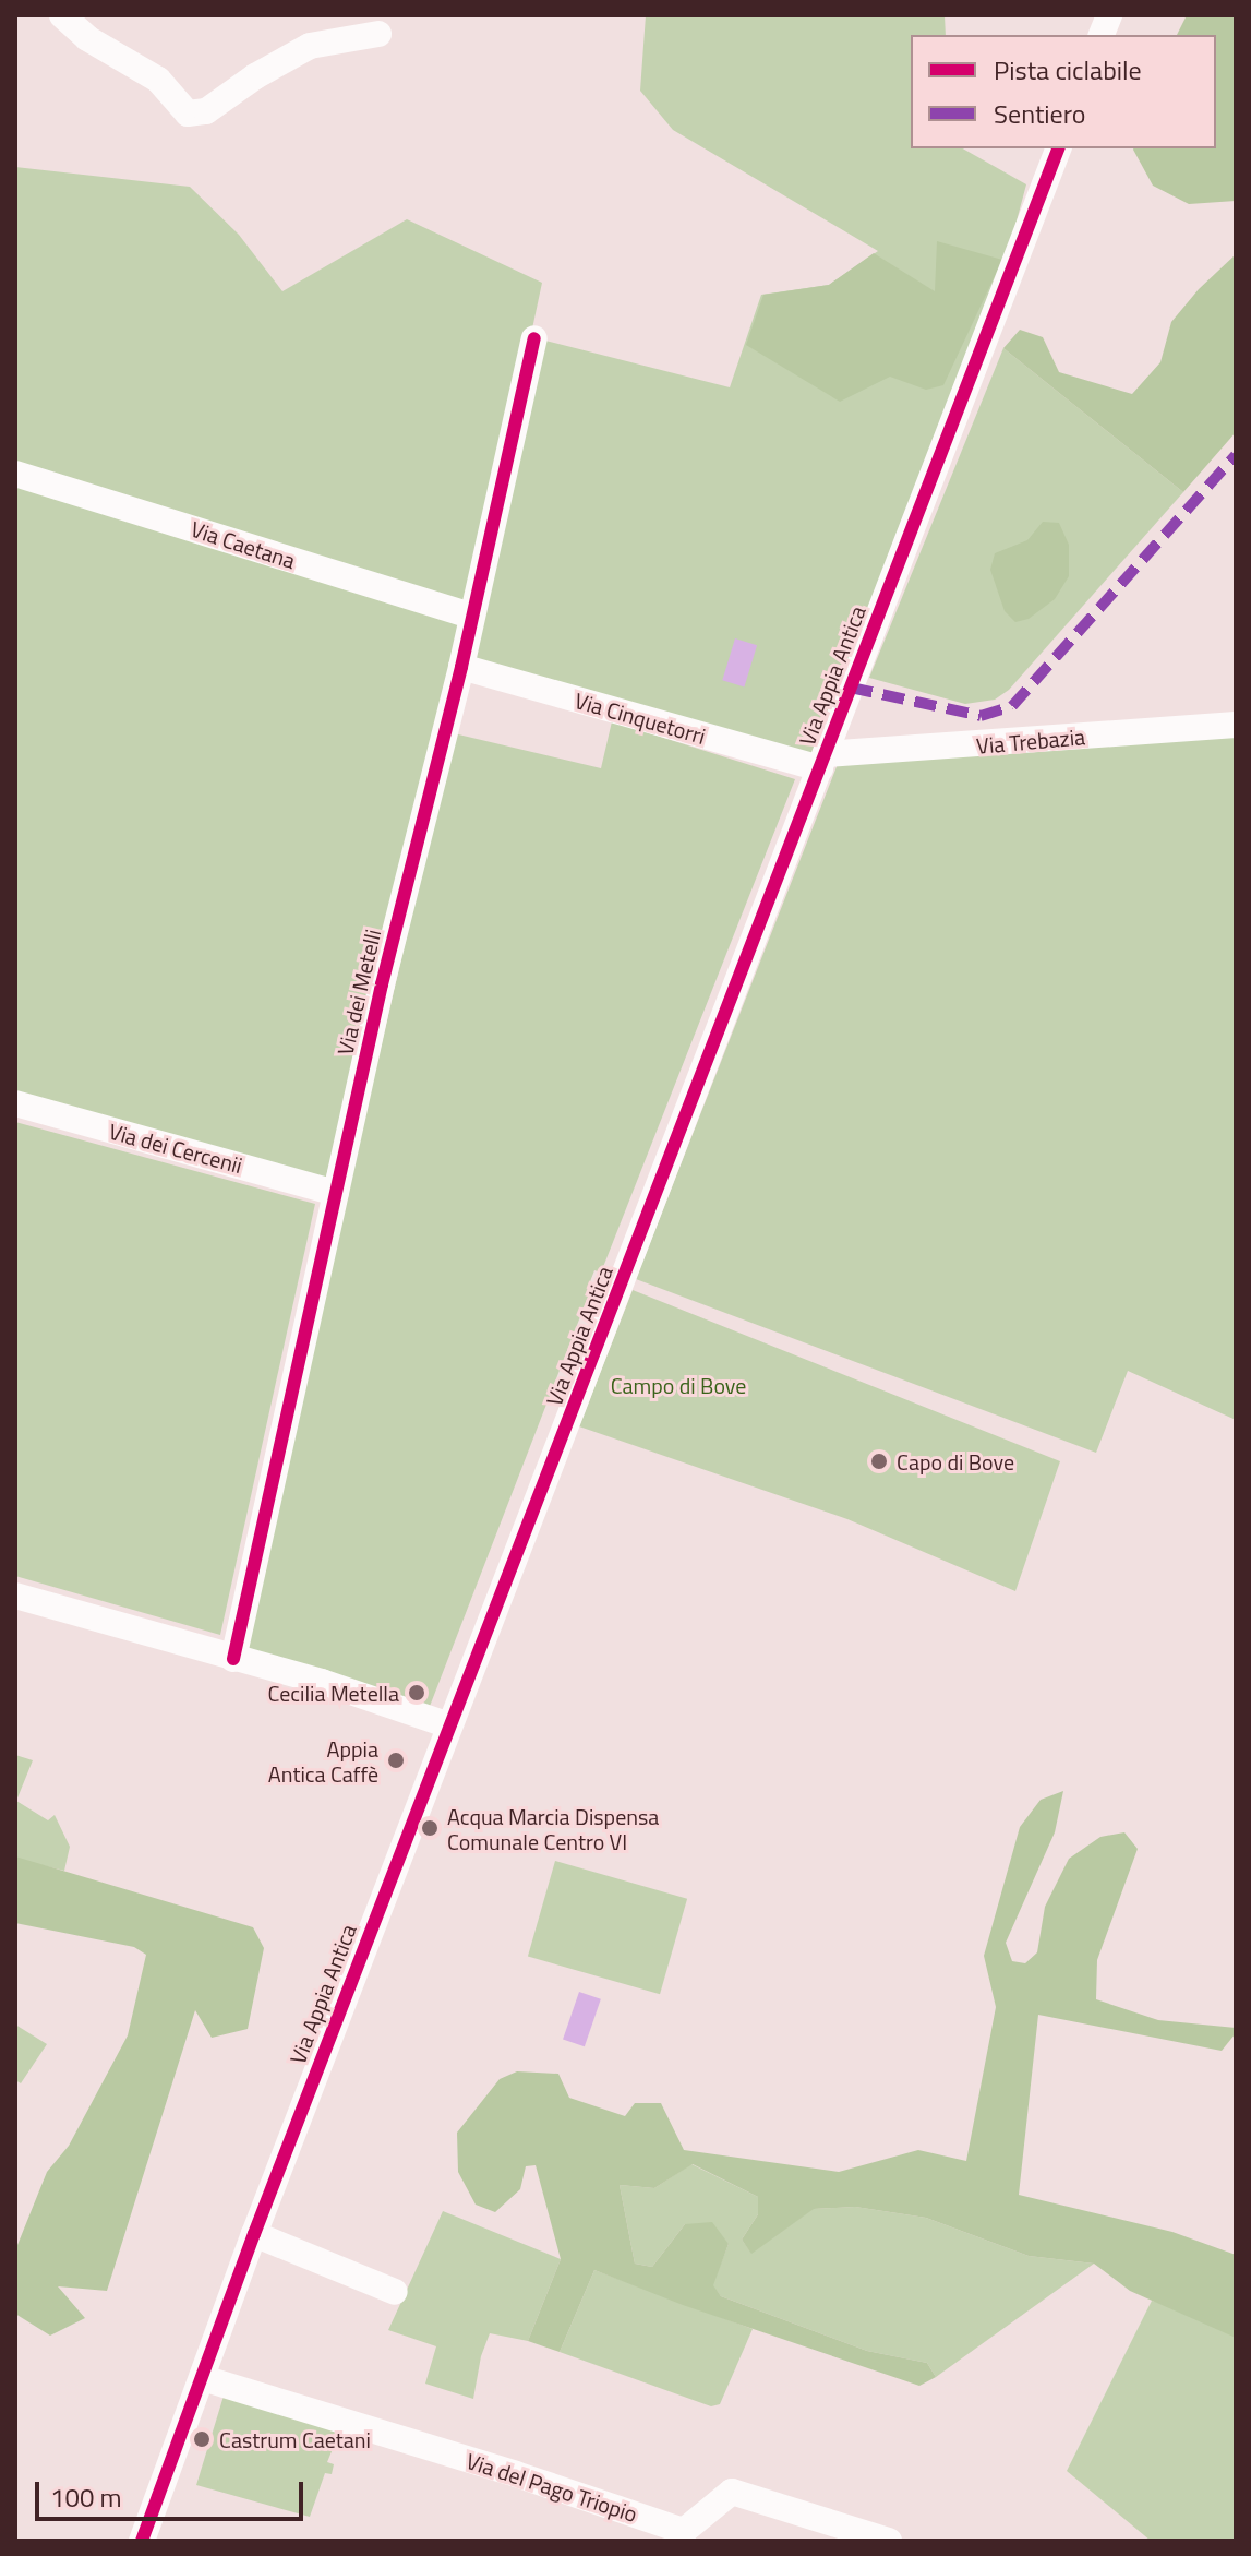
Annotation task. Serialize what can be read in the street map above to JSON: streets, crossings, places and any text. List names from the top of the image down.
{
  "streets": {
    "street": [
      "Via Caetana",
      "Via Appia Antica",
      "Via Cinquetorri",
      "Via Trebazia",
      "Via dei Metelli",
      "Via dei Cercenii",
      "Via del Pago Triopio"
    ]
  },
  "crossings": [
    ["Via Caetana", "Via dei Metelli"],
    ["Via Appia Antica", "Via Cinquetorri"],
    ["Via Appia Antica", "Via Trebazia"],
    ["Via Appia Antica", "Via del Pago Triopio"],
    ["Via Cinquetorri", "Via Trebazia"],
    ["Via Cinquetorri", "Via dei Metelli"],
    ["Via dei Metelli", "Via dei Cercenii"]
  ],
  "parks": ["Campo di Bove"],
  "places": [
    "Capo di Bove",
    "Cecilia Metella",
    "Appia Antica Caffè",
    "Acqua Marcia Dispensa Comunale Centro VI",
    "Castrum Caetani"
  ],
  "legend": ["Pista ciclabile", "Sentiero"],
  "scale_bar": "100 m"
}
